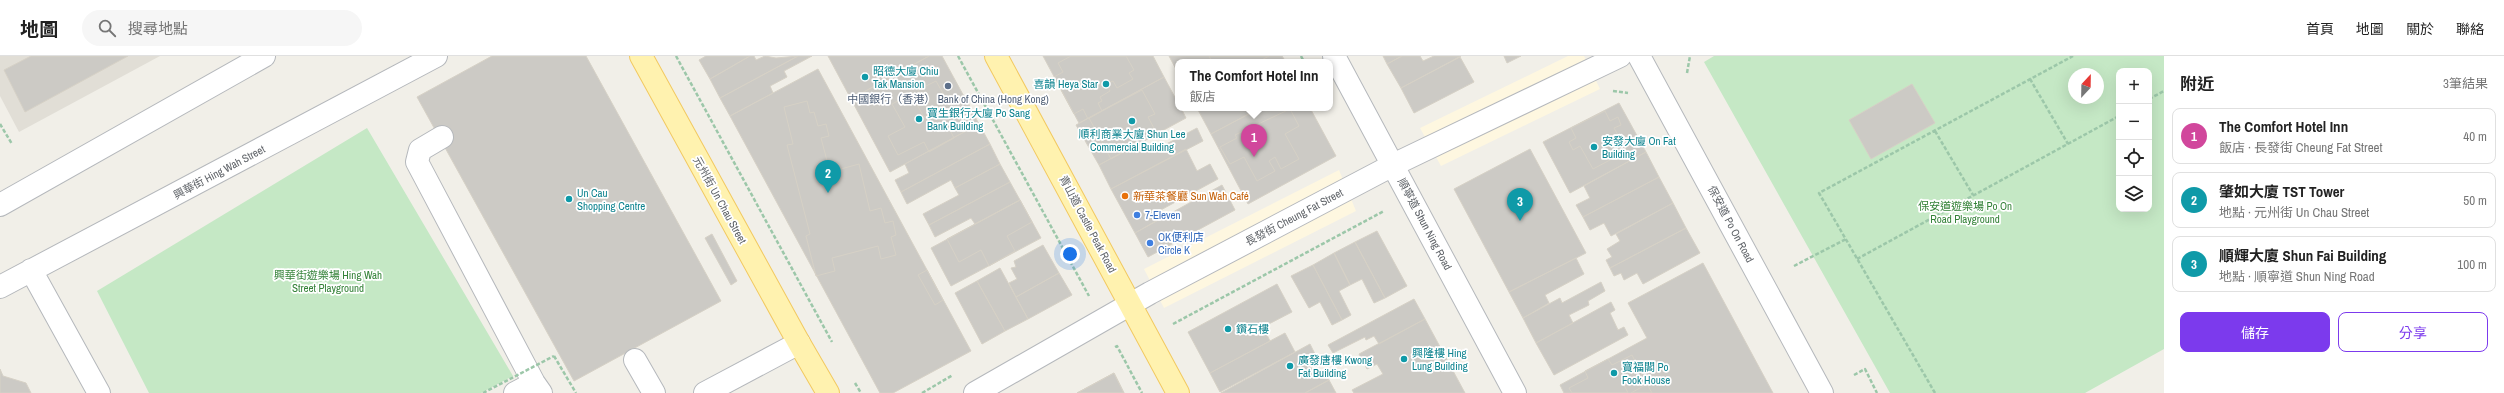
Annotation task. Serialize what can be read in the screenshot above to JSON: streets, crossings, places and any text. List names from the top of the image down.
{
  "streets": {
    "main road": ["元州街 Un Chau Street", "青山道 Castle Peak Road"],
    "street": [
      "興華街 Hing Wah Street",
      "長發街 Cheung Fat Street",
      "順寧道 Shun Ning Road",
      "保安道 Po On Road"
    ]
  },
  "crossings": [
    ["長發街 Cheung Fat Street", "青山道 Castle Peak Road"],
    ["長發街 Cheung Fat Street", "順寧道 Shun Ning Road"]
  ],
  "parks": ["保安道遊樂場 Po On Road Playground", "興華街遊樂場 Hing Wah Street Playground"],
  "places": [
    "昭德大廈 Chiu Tak Mansion",
    "喜韻 Heya Star",
    "中國銀行（香港） Bank of China (Hong Kong)",
    "寶生銀行大廈 Po Sang Bank Building",
    "順利商業大廈 Shun Lee Commercial Building",
    "安發大廈 On Fat Building",
    "新華茶餐廳 Sun Wah Café",
    "Un Cau Shopping Centre",
    "7-Eleven",
    "OK便利店 Circle K",
    "鑽石樓",
    "興隆樓 Hing Lung Building",
    "廣發唐樓 Kwong Fat Building",
    "寶福閣 Po Fook House"
  ],
  "north": "top",
  "page": {
    "header": "地圖",
    "search": "搜尋地點",
    "nav": [
      "首頁",
      "地圖",
      "關於",
      "聯絡"
    ],
    "heading": ["附近", "3筆結果"],
    "popup": ["The Comfort Hotel Inn", "飯店"],
    "map_buttons": ["+", "−"],
    "list": [
      {
        "mark": "1",
        "name": "The Comfort Hotel Inn",
        "note": "飯店 · 長發街 Cheung Fat Street",
        "value": "40 m"
      },
      {
        "mark": "2",
        "name": "肇如大廈 TST Tower",
        "note": "地點 · 元州街 Un Chau Street",
        "value": "50 m"
      },
      {
        "mark": "3",
        "name": "順輝大廈 Shun Fai Building",
        "note": "地點 · 順寧道 Shun Ning Road",
        "value": "100 m"
      }
    ],
    "pins": ["1", "2", "3"],
    "buttons": ["儲存", "分享"]
  }
}
